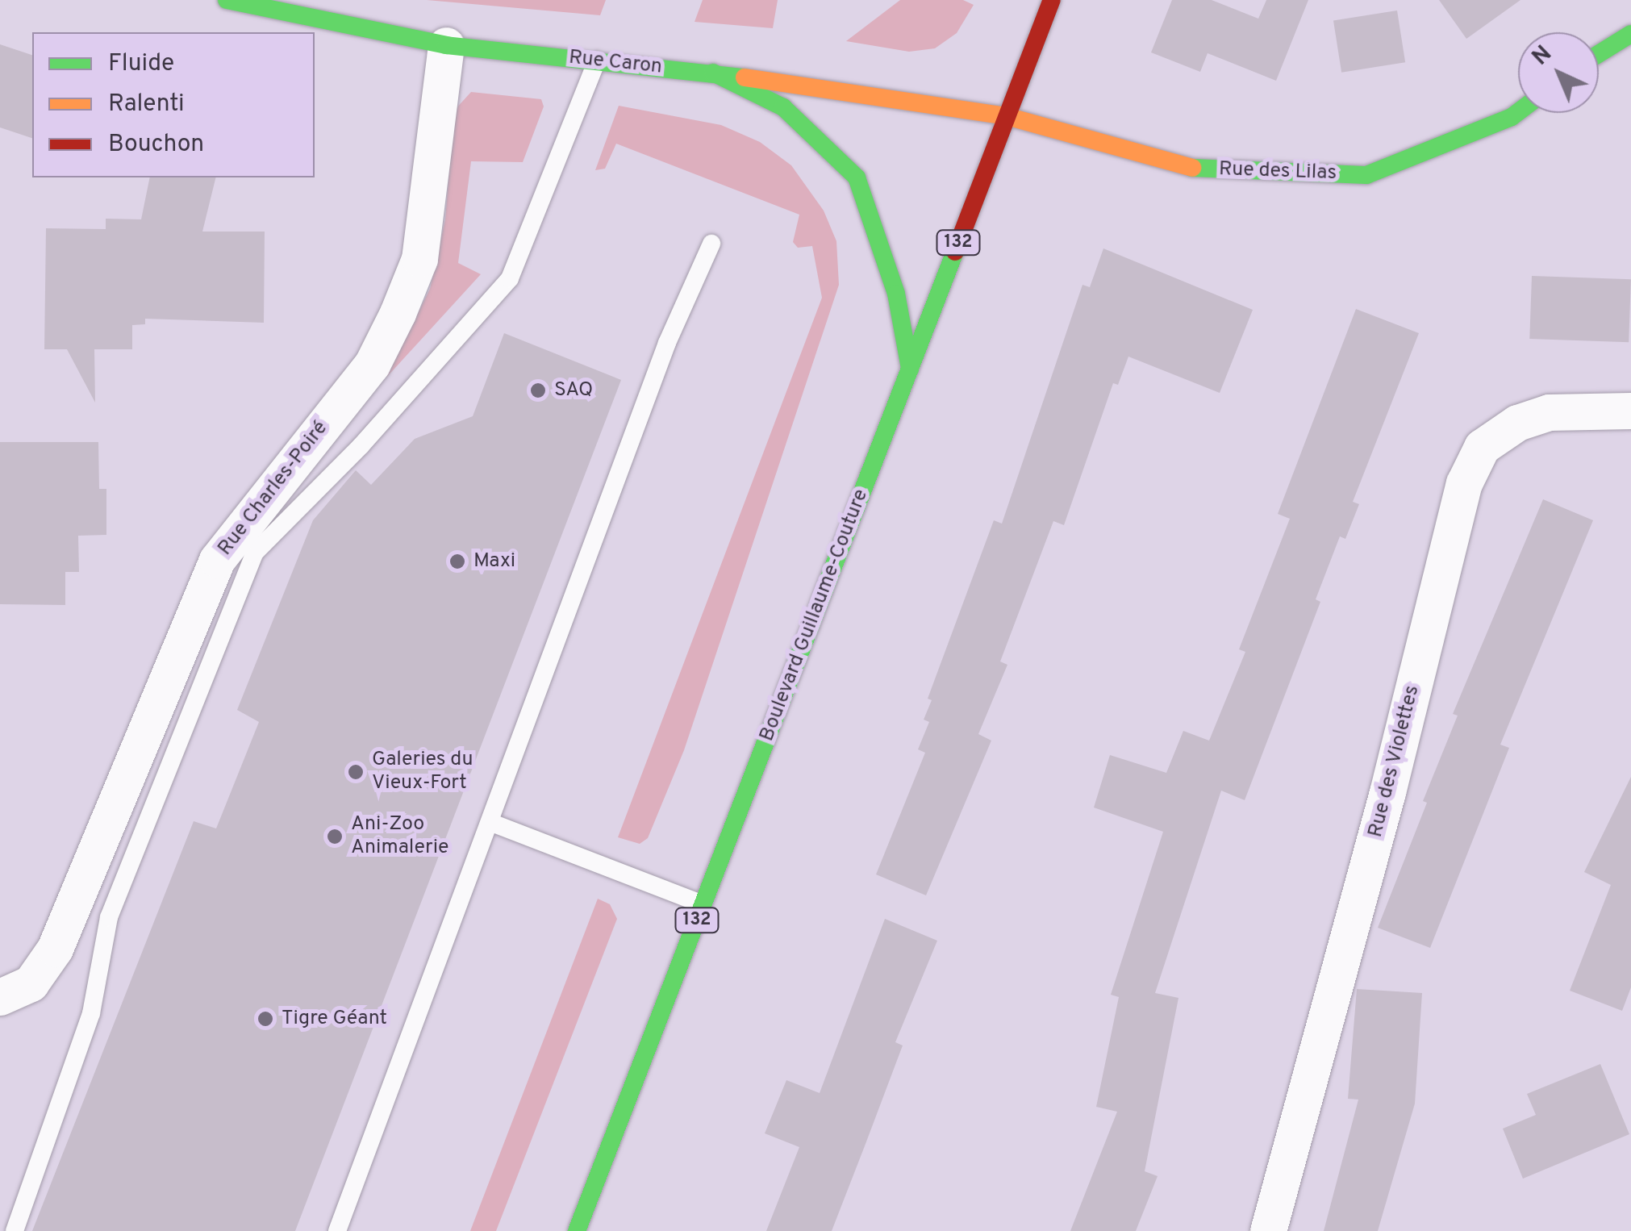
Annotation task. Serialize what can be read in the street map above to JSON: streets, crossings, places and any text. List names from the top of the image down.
{
  "streets": {
    "main road": [
      "Rue Caron",
      "Rue des Lilas",
      "132",
      "Boulevard Guillaume-Couture"
    ],
    "street": ["Rue Charles-Poiré", "Rue des Violettes"]
  },
  "crossings": [
    ["Rue Caron", "Rue des Lilas"],
    ["Rue Caron", "Rue Charles-Poiré"],
    ["Rue Caron", "Boulevard Guillaume-Couture"],
    ["Rue des Lilas", "Boulevard Guillaume-Couture"]
  ],
  "places": [
    "SAQ",
    "Maxi",
    "Galeries du Vieux-Fort",
    "Ani-Zoo Animalerie",
    "Tigre Géant"
  ],
  "legend": ["Fluide", "Ralenti", "Bouchon"],
  "north": "top left"
}
